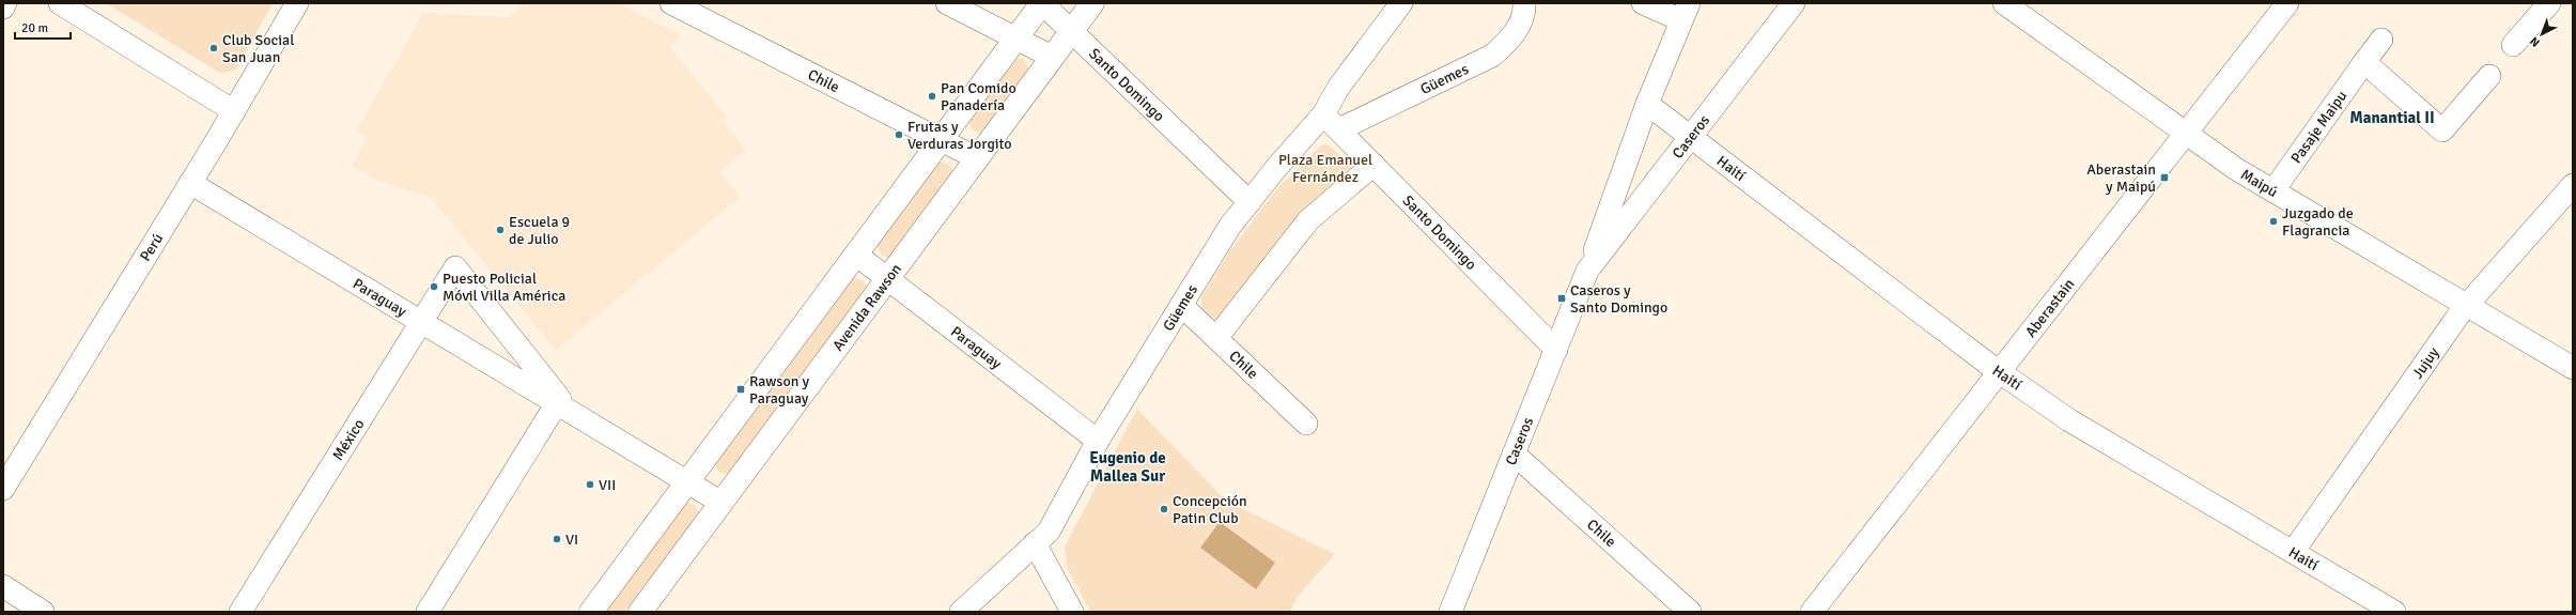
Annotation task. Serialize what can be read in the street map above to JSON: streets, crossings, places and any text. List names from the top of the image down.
{
  "streets": {
    "main road": ["Avenida Rawson"],
    "street": [
      "Güemes",
      "Chile",
      "Santo Domingo",
      "Pasaje Maipu",
      "Caseros",
      "Haití",
      "Maipú",
      "Perú",
      "Paraguay",
      "Aberastain",
      "Jujuy",
      "México"
    ]
  },
  "crossings": [
    ["Güemes", "Chile"],
    ["Güemes", "Santo Domingo"],
    ["Güemes", "Paraguay"],
    ["Chile", "Caseros"],
    ["Chile", "Avenida Rawson"],
    ["Santo Domingo", "Caseros"],
    ["Santo Domingo", "Avenida Rawson"],
    ["Pasaje Maipu", "Maipú"],
    ["Caseros", "Haití"],
    ["Haití", "Aberastain"],
    ["Haití", "Jujuy"],
    ["Maipú", "Aberastain"],
    ["Maipú", "Jujuy"],
    ["Perú", "Paraguay"],
    ["Paraguay", "Avenida Rawson"],
    ["Paraguay", "México"]
  ],
  "districts": ["Manantial II", "Eugenio de Mallea Sur"],
  "parks": ["Plaza Emanuel Fernández"],
  "places": {
    "other": [
      "Club Social San Juan",
      "Pan Comido Panadería",
      "Frutas y Verduras Jorgito",
      "Juzgado de Flagrancia",
      "Escuela 9 de Julio",
      "Puesto Policial Móvil Villa América",
      "VII",
      "Concepción Patin Club",
      "VI"
    ],
    "transit": ["Aberastain y Maipú", "Caseros y Santo Domingo", "Rawson y Paraguay"]
  },
  "scale_bar": "20 m",
  "north": "bottom left"
}
